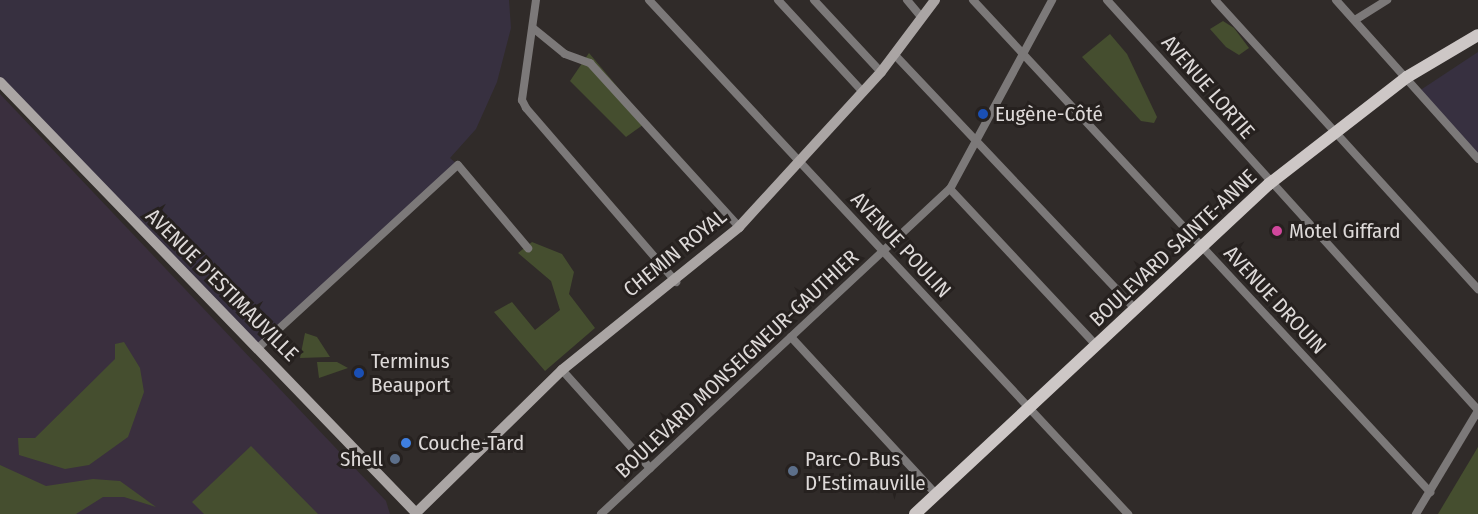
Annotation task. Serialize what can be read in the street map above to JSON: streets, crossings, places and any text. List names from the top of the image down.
{
  "streets": {
    "main road": ["BOULEVARD SAINTE-ANNE", "CHEMIN ROYAL", "AVENUE D'ESTIMAUVILLE"],
    "street": [
      "AVENUE LORTIE",
      "AVENUE POULIN",
      "AVENUE DROUIN",
      "BOULEVARD MONSEIGNEUR-GAUTHIER"
    ]
  },
  "crossings": [
    ["AVENUE LORTIE", "BOULEVARD SAINTE-ANNE"],
    ["AVENUE POULIN", "BOULEVARD SAINTE-ANNE"],
    ["AVENUE POULIN", "CHEMIN ROYAL"],
    ["AVENUE POULIN", "BOULEVARD MONSEIGNEUR-GAUTHIER"],
    ["BOULEVARD SAINTE-ANNE", "AVENUE DROUIN"],
    ["CHEMIN ROYAL", "AVENUE D'ESTIMAUVILLE"],
    ["AVENUE DROUIN", "BOULEVARD MONSEIGNEUR-GAUTHIER"]
  ],
  "places": [
    "Eugène-Côté",
    "Motel Giffard",
    "Terminus Beauport",
    "Couche-Tard",
    "Shell",
    "Parc-O-Bus D'Estimauville"
  ]
}
